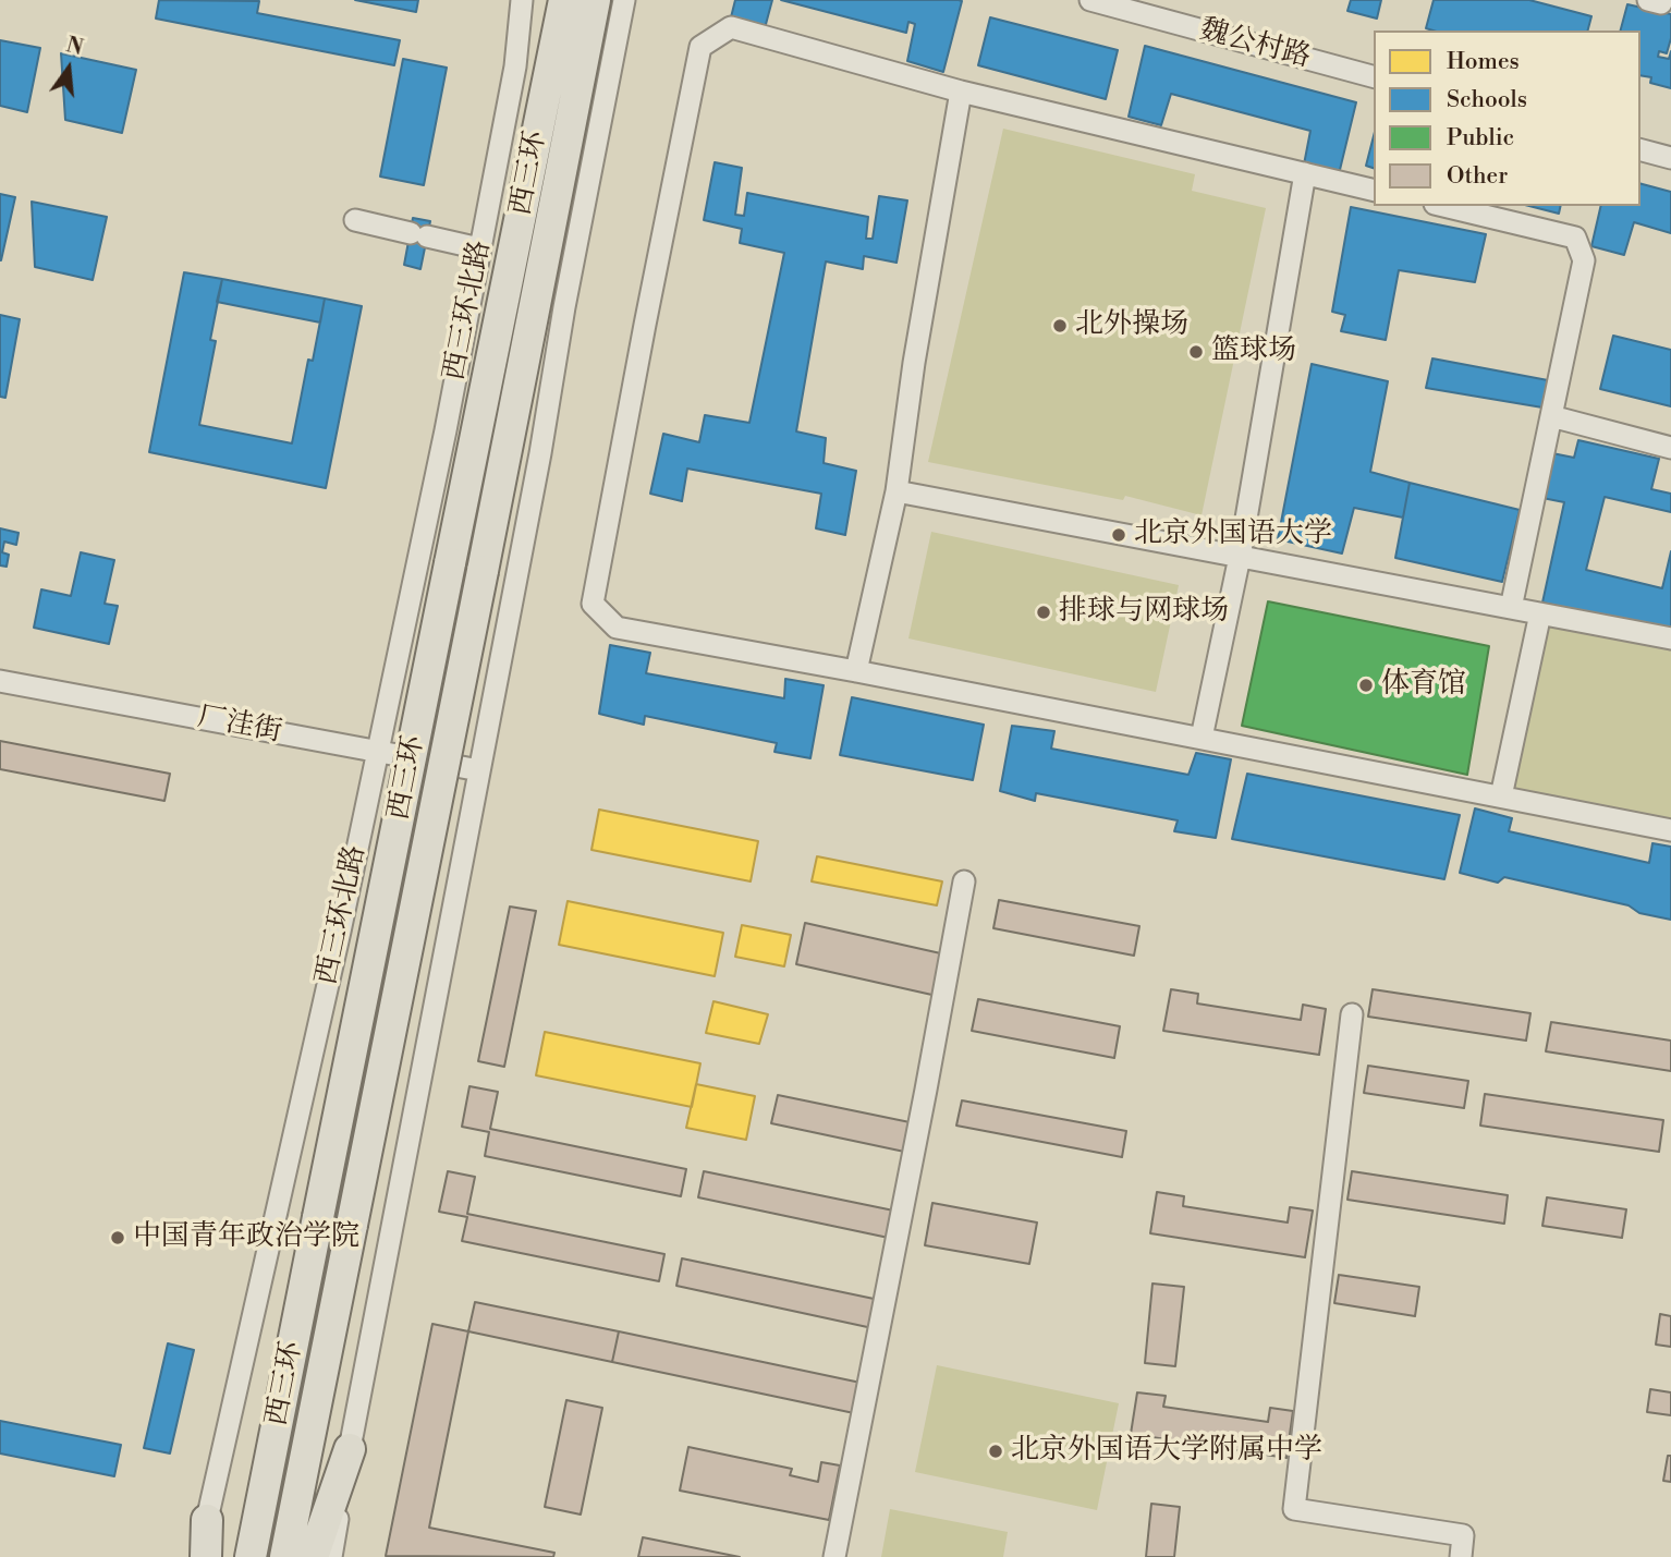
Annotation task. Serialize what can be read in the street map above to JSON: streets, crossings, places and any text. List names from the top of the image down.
{
  "streets": {
    "highway": ["西三环"],
    "street": ["魏公村路", "西三环北路", "厂洼街"]
  },
  "crossings": [
    ["西三环北路", "厂洼街"]
  ],
  "places": [
    "北外操场",
    "篮球场",
    "北京外国语大学",
    "排球与网球场",
    "体育馆",
    "中国青年政治学院",
    "北京外国语大学附属中学"
  ],
  "legend": [
    "Homes",
    "Schools",
    "Public",
    "Other"
  ],
  "north": "top"
}
